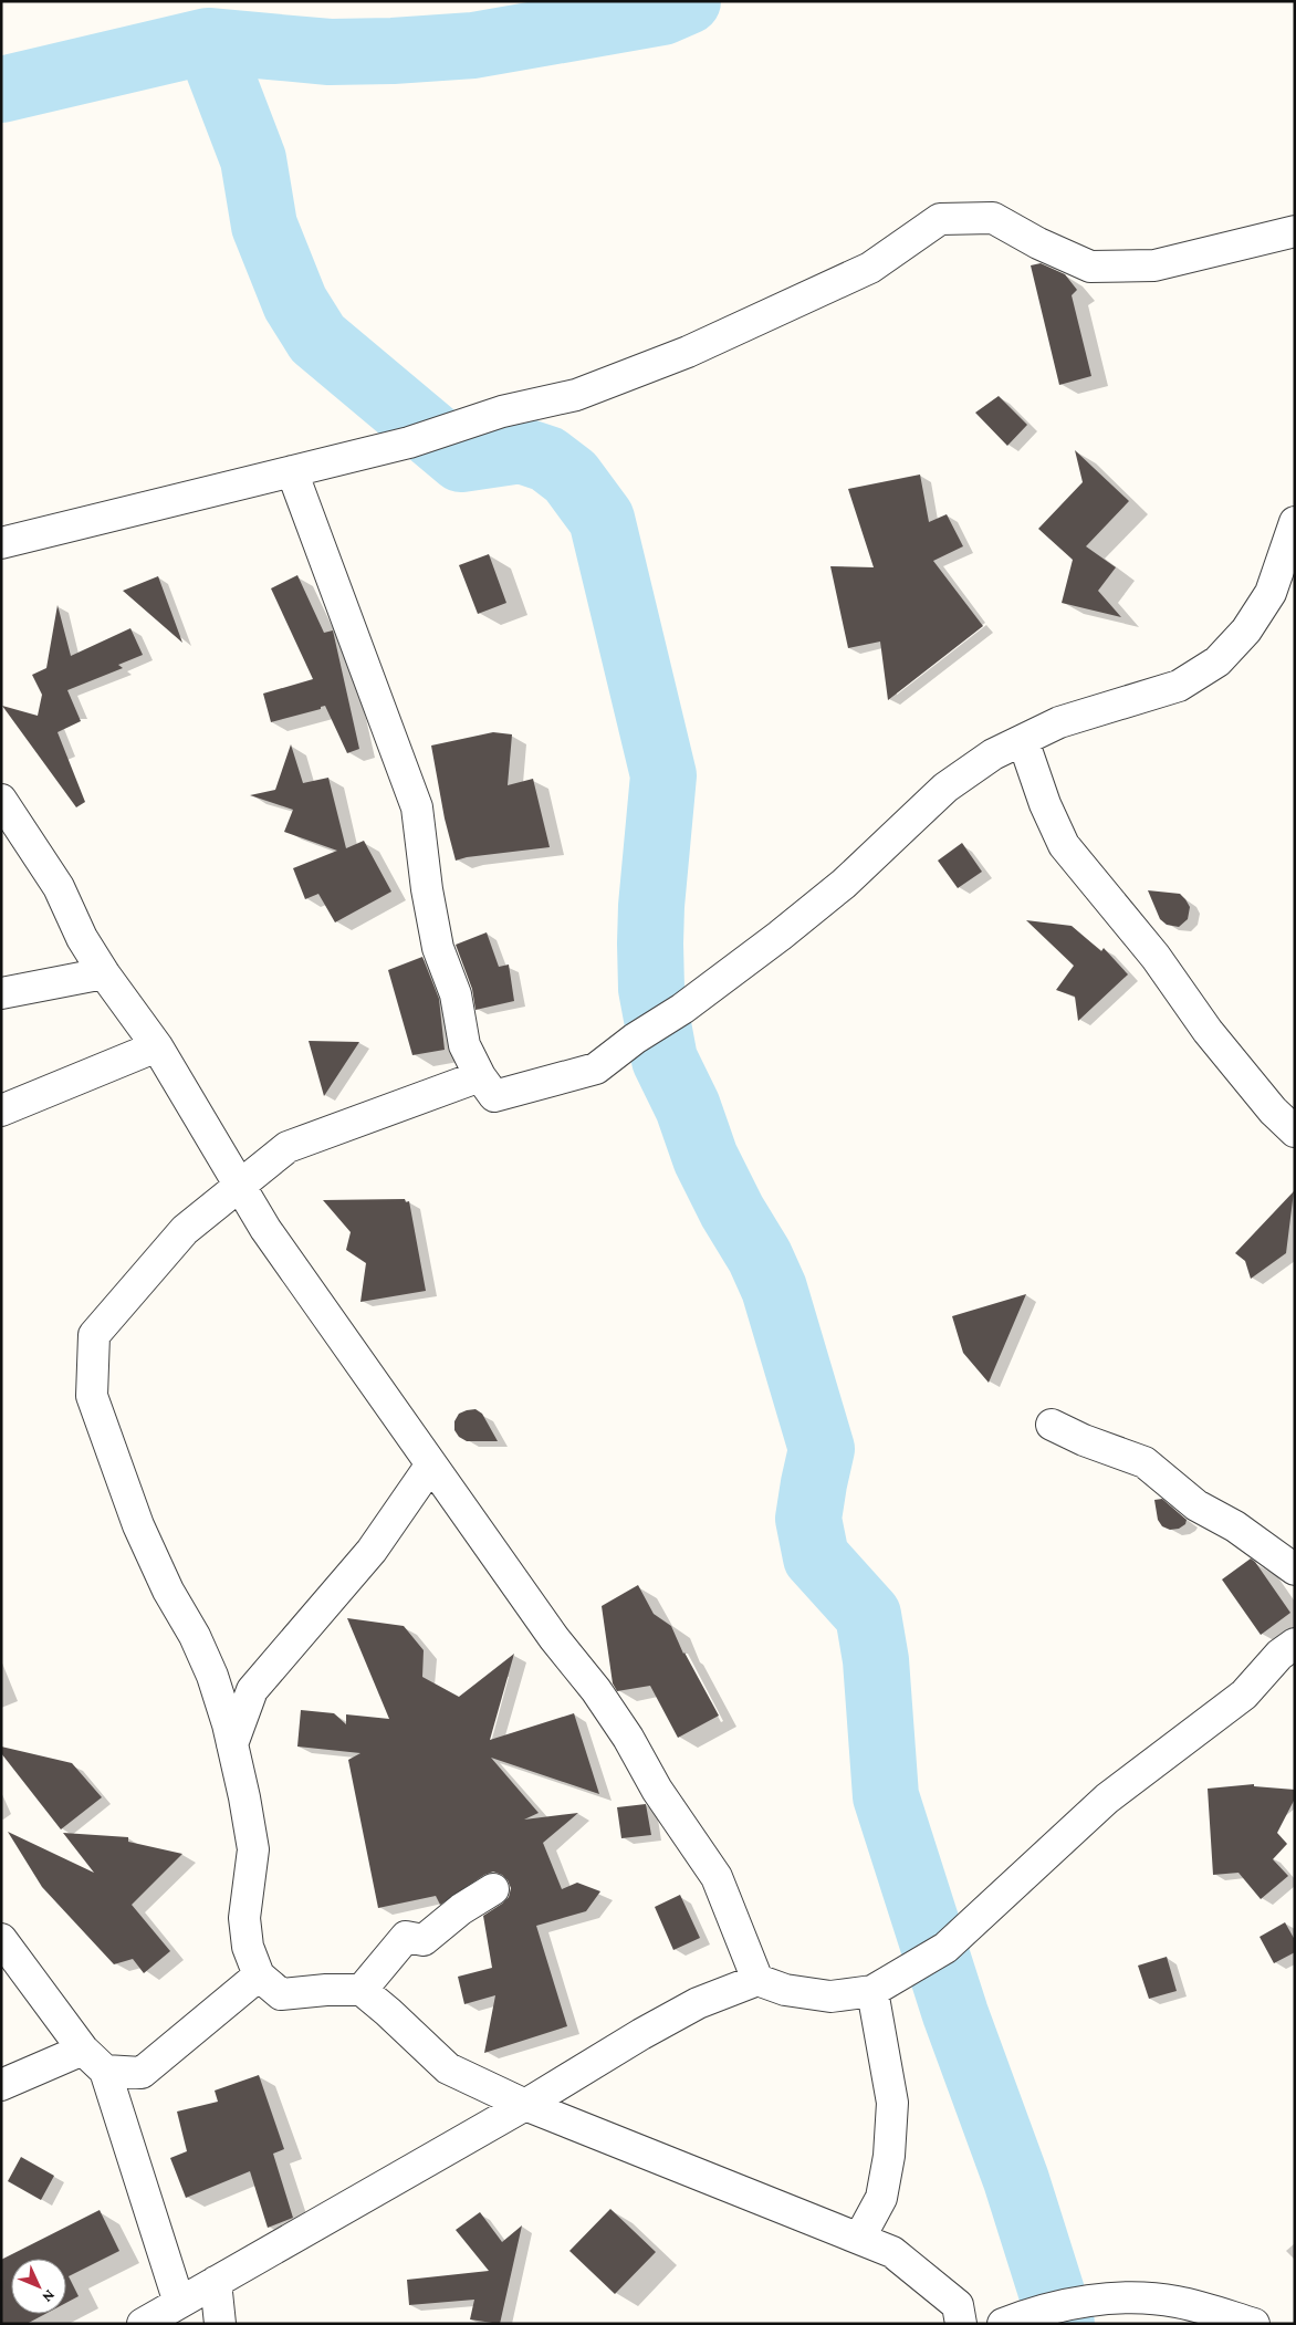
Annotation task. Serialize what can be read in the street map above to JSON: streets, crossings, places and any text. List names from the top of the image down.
{
  "north": "bottom right"
}
